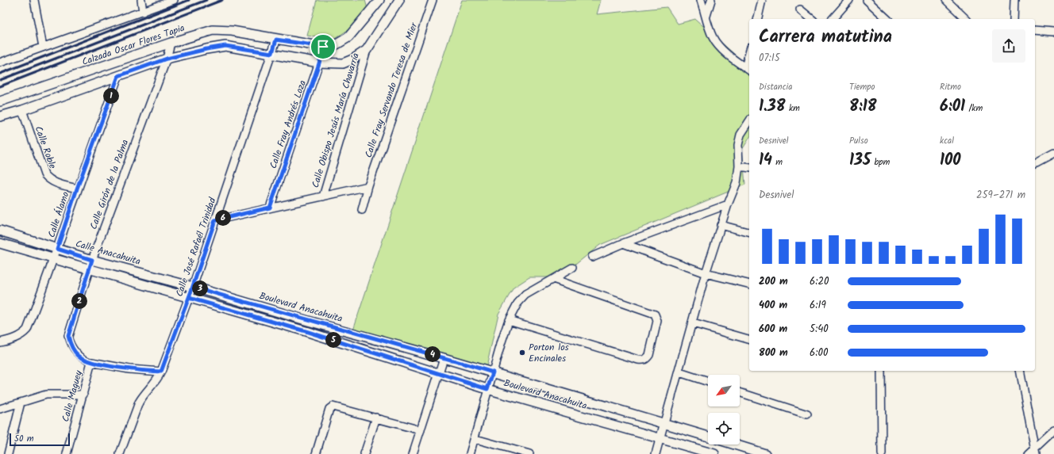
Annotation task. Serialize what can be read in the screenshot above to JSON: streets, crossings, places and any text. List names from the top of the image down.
{
  "streets": {
    "street": [
      "Calzada Oscar Flores Tapia",
      "Calle Fray Servando Teresa de Mier",
      "Calle Obispo Jesús María Chavarría",
      "Calle Fray Andrés Loza",
      "Calle Roble",
      "Calle Girón de la Palma",
      "Calle Álamo",
      "Calle José Rafaél Trinidad",
      "Calle Anacahuita",
      "Boulevard Anacahuita",
      "Calle Maguey"
    ]
  },
  "crossings": [
    ["Calzada Oscar Flores Tapia", "Calle Fray Andrés Loza"],
    ["Calzada Oscar Flores Tapia", "Calle Girón de la Palma"],
    ["Calzada Oscar Flores Tapia", "Calle José Rafaél Trinidad"],
    ["Calle Roble", "Calle Álamo"],
    ["Calle Girón de la Palma", "Calle Anacahuita"],
    ["Calle Girón de la Palma", "Calle Maguey"],
    ["Calle Álamo", "Calle Anacahuita"],
    ["Calle José Rafaél Trinidad", "Calle Anacahuita"],
    ["Calle José Rafaél Trinidad", "Boulevard Anacahuita"],
    ["Calle Anacahuita", "Boulevard Anacahuita"]
  ],
  "places": ["Porton los Encinales"],
  "scale_bar": "50 m",
  "north": "bottom left",
  "page": {
    "heading": ["Carrera matutina", "07:15"],
    "stats": [
      ["Distancia", "1.38 km"],
      ["Tiempo", "8:18"],
      ["Ritmo", "6:01 /km"],
      ["Desnivel", "14 m"],
      ["Pulso", "135 bpm"],
      ["kcal", "100"]
    ],
    "pins": [
      "1",
      "6",
      "3",
      "2",
      "5",
      "4"
    ],
    "chart": ["Desnivel", "259–271 m"],
    "list": [
      {
        "name": "200 m",
        "note": "6:20"
      },
      {
        "name": "400 m",
        "note": "6:19"
      },
      {
        "name": "600 m",
        "note": "5:40"
      },
      {
        "name": "800 m",
        "note": "6:00"
      }
    ],
    "scale": "50 m"
  }
}
